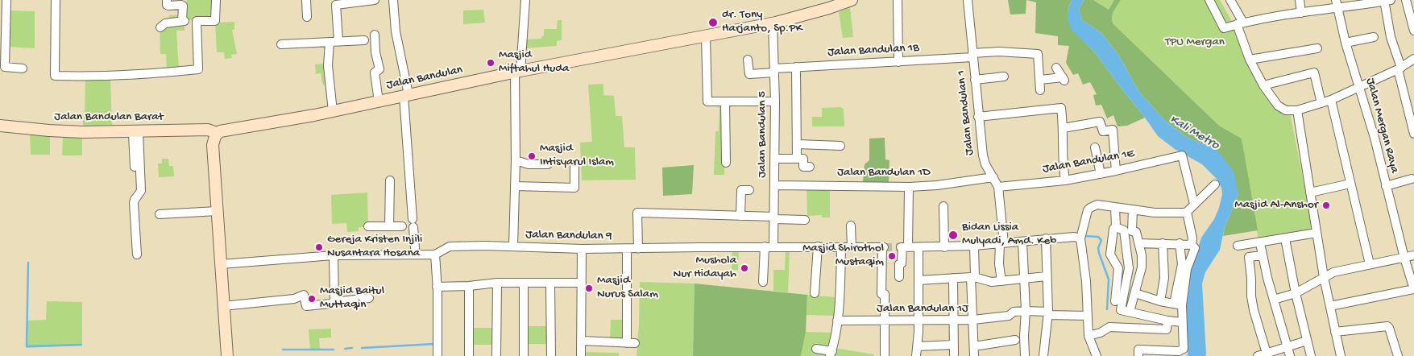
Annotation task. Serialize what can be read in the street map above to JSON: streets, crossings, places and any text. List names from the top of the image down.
{
  "streets": {
    "main road": ["Jalan Bandulan", "Jalan Bandulan Barat"],
    "street": [
      "Jalan Bandulan 1B",
      "Jalan Bandulan 1",
      "Jalan Mergan Raya",
      "Jalan Bandulan 5",
      "Jalan Bandulan 1E",
      "Jalan Bandulan 1D",
      "Jalan Bandulan 9",
      "Jalan Bandulan 1J"
    ]
  },
  "crossings": [
    ["Jalan Bandulan 1B", "Jalan Bandulan 1"],
    ["Jalan Bandulan 1B", "Jalan Bandulan 5"],
    ["Jalan Bandulan", "Jalan Bandulan Barat"],
    ["Jalan Bandulan", "Jalan Bandulan 5"],
    ["Jalan Bandulan", "Jalan Bandulan 9"],
    ["Jalan Bandulan 1", "Jalan Bandulan 1E"],
    ["Jalan Bandulan 1", "Jalan Bandulan 1D"],
    ["Jalan Bandulan 5", "Jalan Bandulan 1D"],
    ["Jalan Bandulan 5", "Jalan Bandulan 9"],
    ["Jalan Bandulan 9", "Jalan Bandulan 1J"]
  ],
  "water": ["Kali Metro"],
  "parks": ["TPU Mergan"],
  "places": [
    "dr. Tony Harjanto, Sp.PK",
    "Masjid Miftahul Huda",
    "Masjid Intisyarul Islam",
    "Masjid Al-Anshor",
    "Bidan Lissia Mulyadi, Amd. Keb",
    "Gereja Kristen Injili Nusantara Hosana",
    "Masjid Shirothol Mustaqim",
    "Mushola Nur Hidayah",
    "Masjid Nurus Salam",
    "Masjid Baitul Muttaqin"
  ]
}
